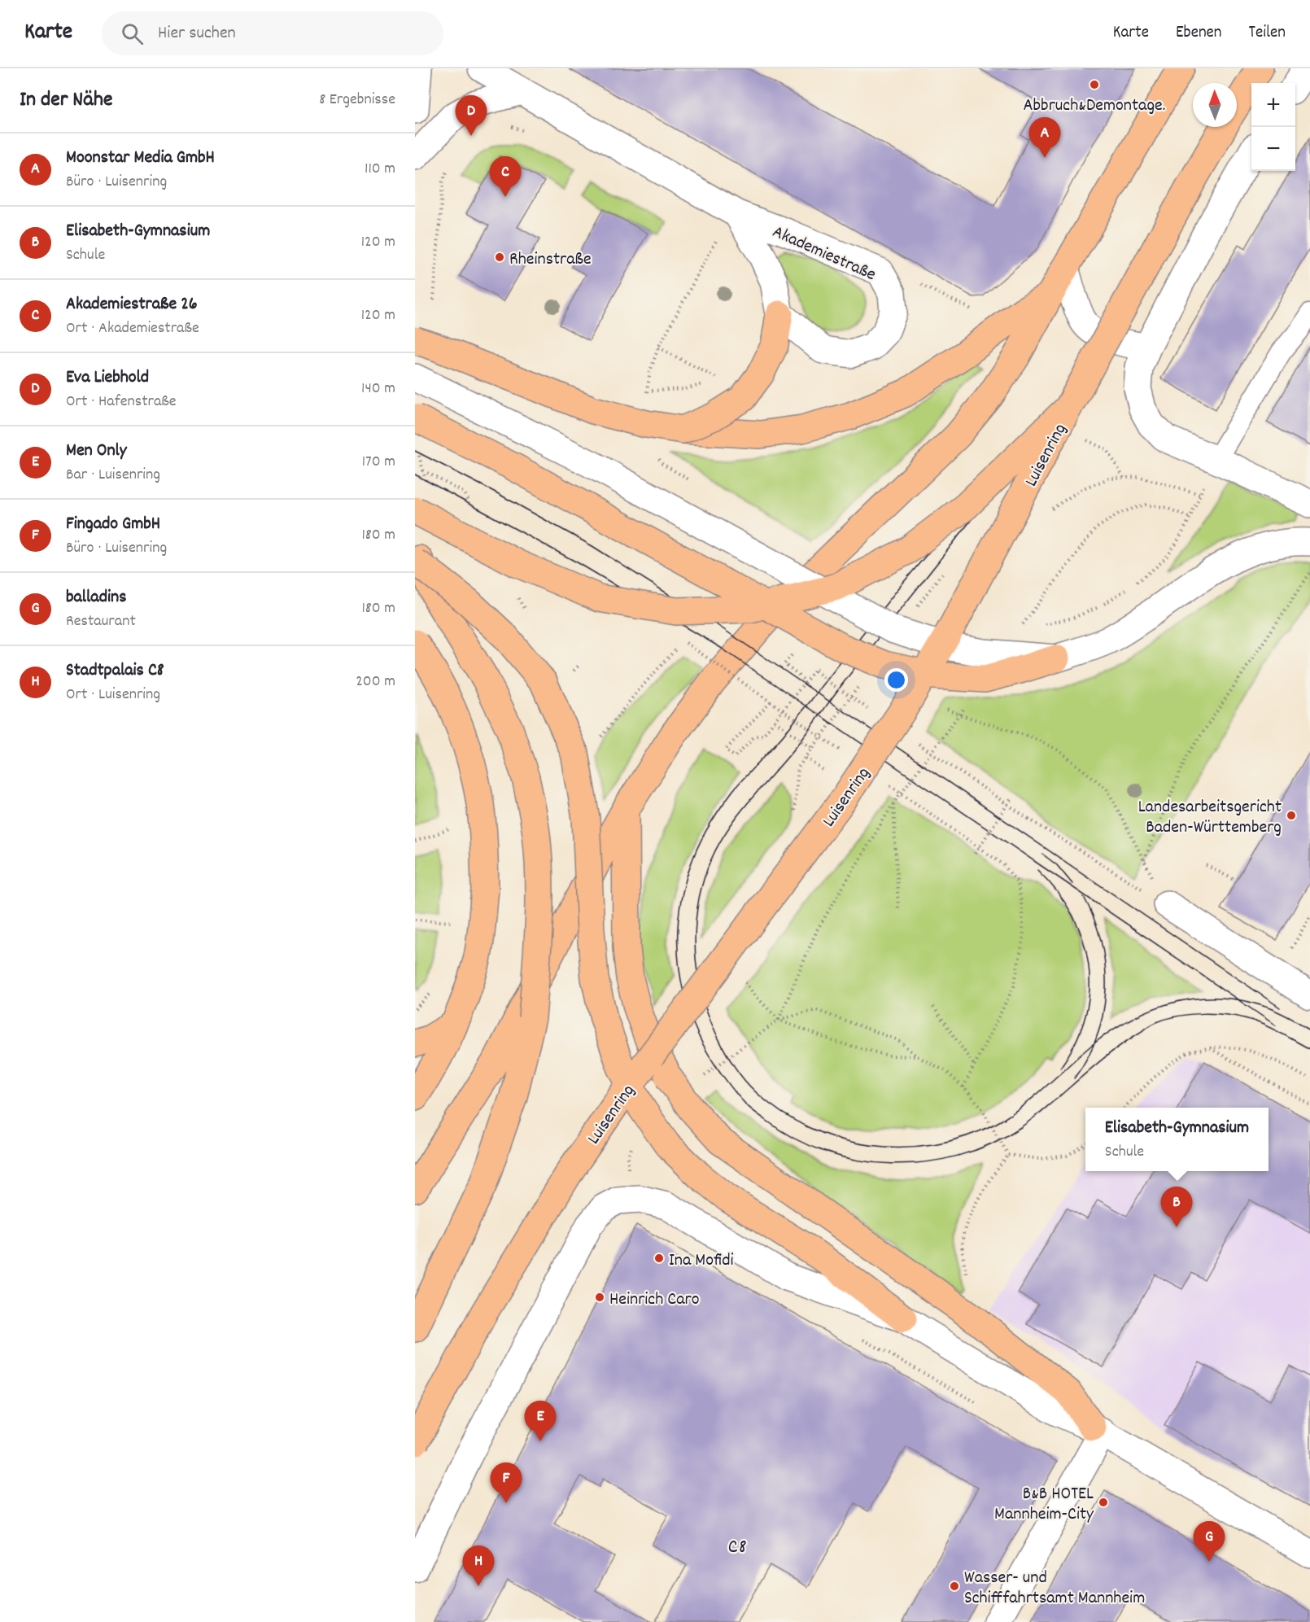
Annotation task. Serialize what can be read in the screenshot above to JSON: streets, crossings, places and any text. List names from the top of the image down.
{
  "streets": {
    "main road": ["Luisenring"],
    "street": ["Akademiestraße"]
  },
  "districts": ["C8"],
  "places": [
    "Abbruch&Demontage.",
    "Rheinstraße",
    "Landesarbeitsgericht Baden-Württemberg",
    "Ina Mofidi",
    "Heinrich Caro",
    "B&B HOTEL Mannheim-City",
    "Wasser- und Schifffahrtsamt Mannheim"
  ],
  "north": "top",
  "page": {
    "header": "Karte",
    "search": "Hier suchen",
    "nav": ["Karte", "Ebenen", "Teilen"],
    "heading": ["In der Nähe", "8 Ergebnisse"],
    "map_buttons": ["+", "−"],
    "pins": [
      "D",
      "A",
      "C",
      "B",
      "E",
      "F",
      "G",
      "H"
    ],
    "list": [
      {
        "mark": "A",
        "name": "Moonstar Media GmbH",
        "note": "Büro · Luisenring",
        "value": "110 m"
      },
      {
        "mark": "B",
        "name": "Elisabeth-Gymnasium",
        "note": "Schule",
        "value": "120 m"
      },
      {
        "mark": "C",
        "name": "Akademiestraße 26",
        "note": "Ort · Akademiestraße",
        "value": "120 m"
      },
      {
        "mark": "D",
        "name": "Eva Liebhold",
        "note": "Ort · Hafenstraße",
        "value": "140 m"
      },
      {
        "mark": "E",
        "name": "Men Only",
        "note": "Bar · Luisenring",
        "value": "170 m"
      },
      {
        "mark": "F",
        "name": "Fingado GmbH",
        "note": "Büro · Luisenring",
        "value": "180 m"
      },
      {
        "mark": "G",
        "name": "balladins",
        "note": "Restaurant",
        "value": "180 m"
      },
      {
        "mark": "H",
        "name": "Stadtpalais C8",
        "note": "Ort · Luisenring",
        "value": "200 m"
      }
    ],
    "popup": ["Elisabeth-Gymnasium", "Schule"]
  }
}
